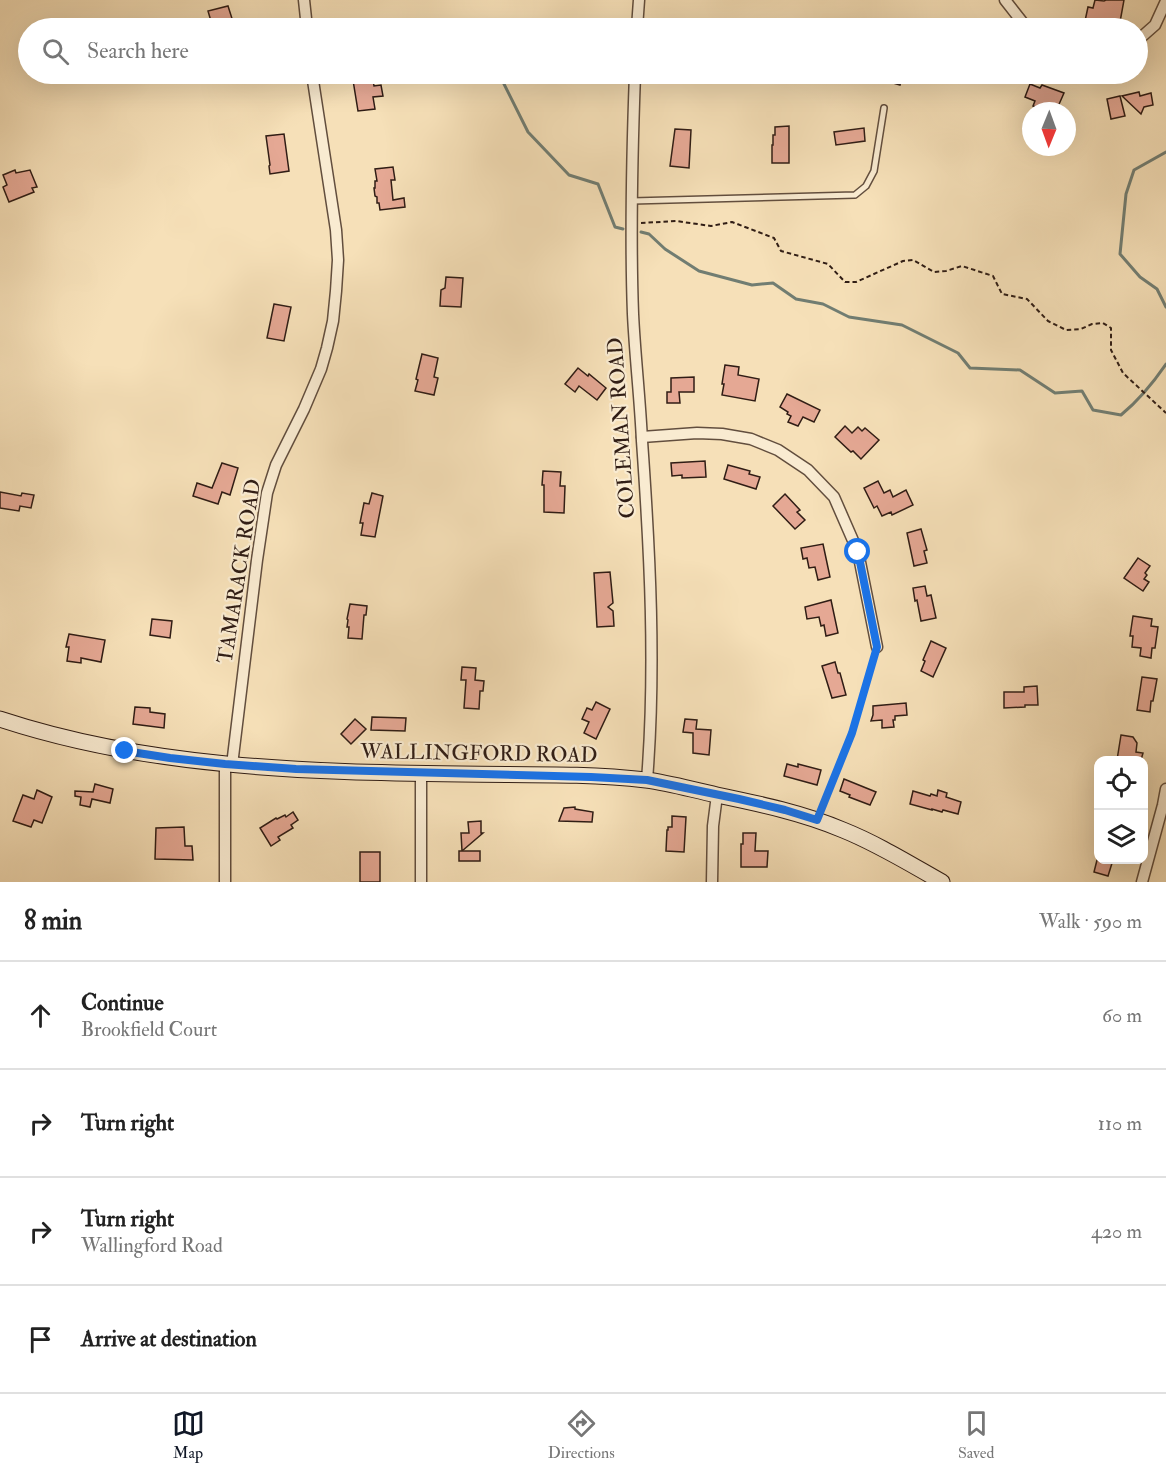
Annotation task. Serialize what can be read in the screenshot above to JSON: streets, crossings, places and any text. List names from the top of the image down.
{
  "streets": {
    "street": ["COLEMAN ROAD", "TAMARACK ROAD", "WALLINGFORD ROAD"]
  },
  "crossings": [
    ["COLEMAN ROAD", "WALLINGFORD ROAD"],
    ["TAMARACK ROAD", "WALLINGFORD ROAD"]
  ],
  "north": "bottom",
  "page": {
    "search": "Search here",
    "heading": ["8 min", "Walk · 590 m"],
    "list": [
      ["Continue", "Brookfield Court", "60 m"],
      ["Turn right", "110 m"],
      ["Turn right", "Wallingford Road", "420 m"],
      "Arrive at destination"
    ],
    "nav": ["Map", "Directions", "Saved"]
  }
}
